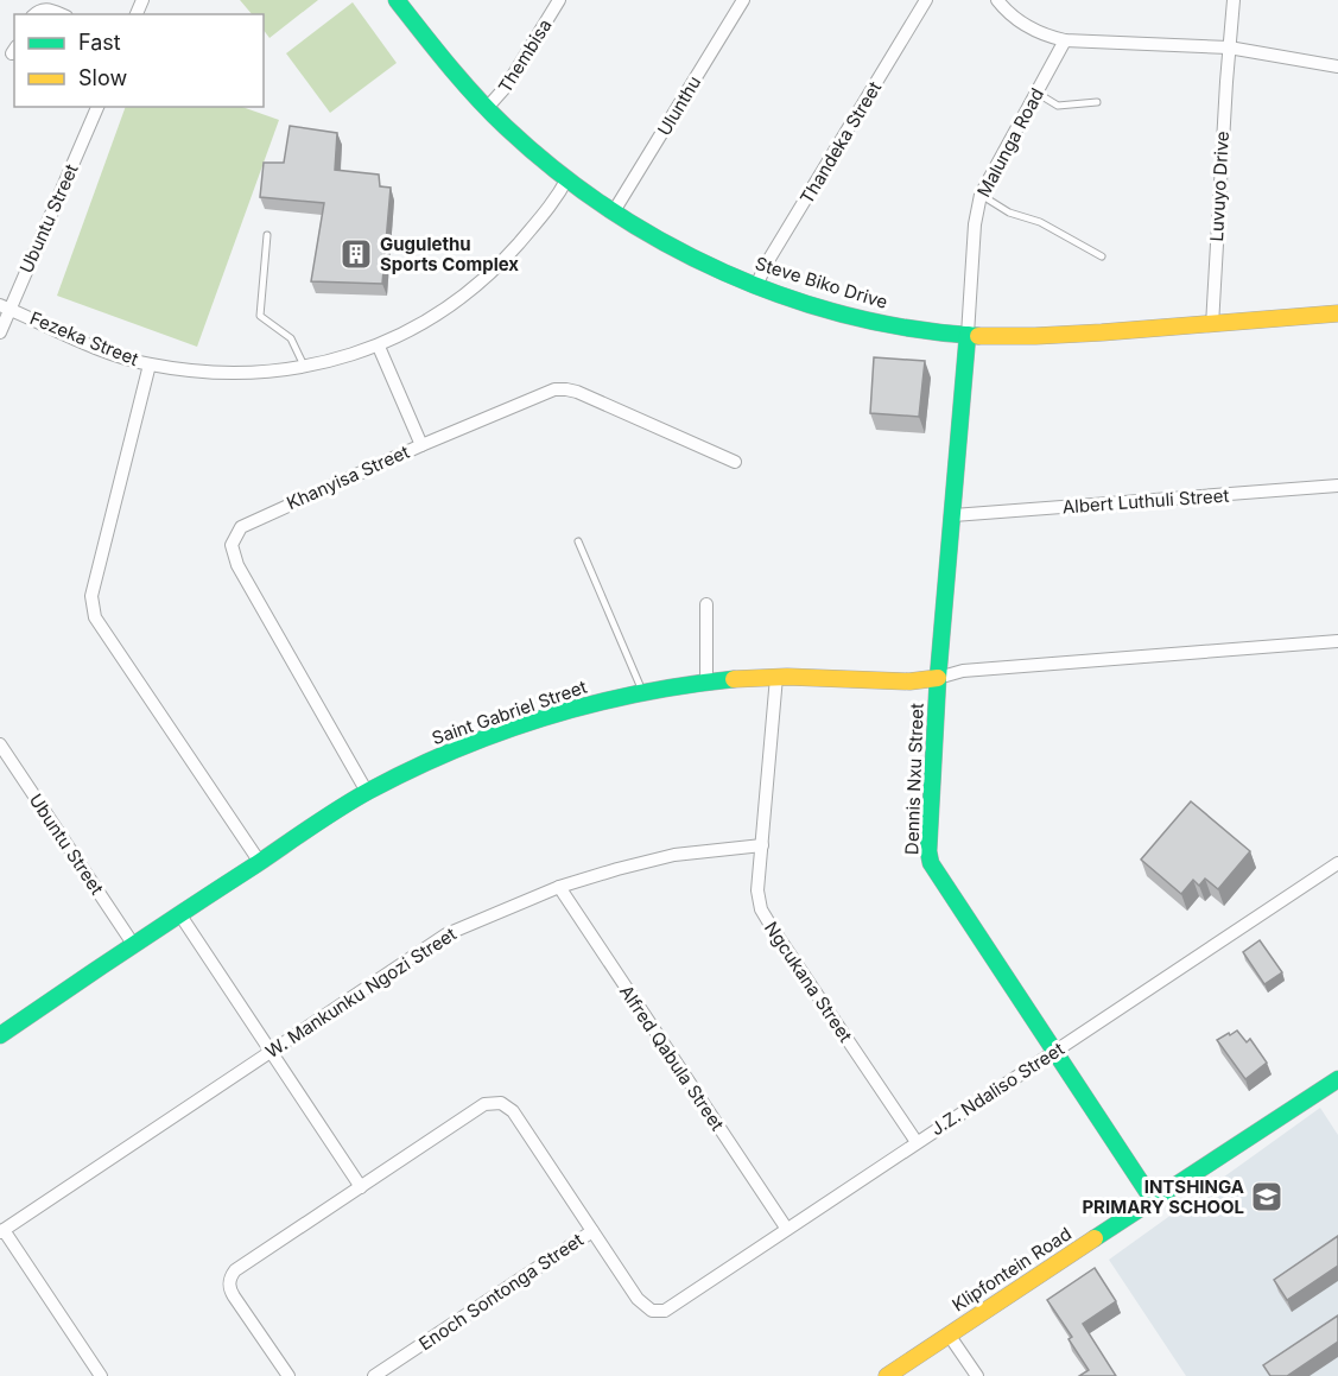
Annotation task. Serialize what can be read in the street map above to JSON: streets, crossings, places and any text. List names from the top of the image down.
{
  "streets": {
    "street": [
      "Thembisa",
      "Ulunthu",
      "Thandeka Street",
      "Malunga Road",
      "Luvuyo Drive",
      "Ubuntu Street",
      "Steve Biko Drive",
      "Fezeka Street",
      "Khanyisa Street",
      "Albert Luthuli Street",
      "Saint Gabriel Street",
      "Dennis Nxu Street",
      "Ngcukana Street",
      "W. Mankunku Ngozi Street",
      "Alfred Qabula Street",
      "J.Z. Ndaliso Street",
      "Klipfontein Road",
      "Enoch Sontonga Street"
    ]
  },
  "crossings": [
    ["Thembisa", "Steve Biko Drive"],
    ["Ulunthu", "Steve Biko Drive"],
    ["Thandeka Street", "Steve Biko Drive"],
    ["Malunga Road", "Steve Biko Drive"],
    ["Malunga Road", "Dennis Nxu Street"],
    ["Luvuyo Drive", "Steve Biko Drive"],
    ["Ubuntu Street", "Fezeka Street"],
    ["Ubuntu Street", "Saint Gabriel Street"],
    ["Steve Biko Drive", "Fezeka Street"],
    ["Steve Biko Drive", "Dennis Nxu Street"],
    ["Khanyisa Street", "Saint Gabriel Street"],
    ["Albert Luthuli Street", "Dennis Nxu Street"],
    ["Saint Gabriel Street", "Dennis Nxu Street"],
    ["Saint Gabriel Street", "Ngcukana Street"],
    ["Dennis Nxu Street", "J.Z. Ndaliso Street"],
    ["Dennis Nxu Street", "Klipfontein Road"],
    ["Ngcukana Street", "W. Mankunku Ngozi Street"],
    ["Ngcukana Street", "J.Z. Ndaliso Street"],
    ["W. Mankunku Ngozi Street", "Alfred Qabula Street"],
    ["Alfred Qabula Street", "J.Z. Ndaliso Street"],
    ["J.Z. Ndaliso Street", "Enoch Sontonga Street"]
  ],
  "places": {
    "building": ["Gugulethu Sports Complex"],
    "school or university": ["INTSHINGA PRIMARY SCHOOL"]
  },
  "legend": ["Fast", "Slow"]
}
